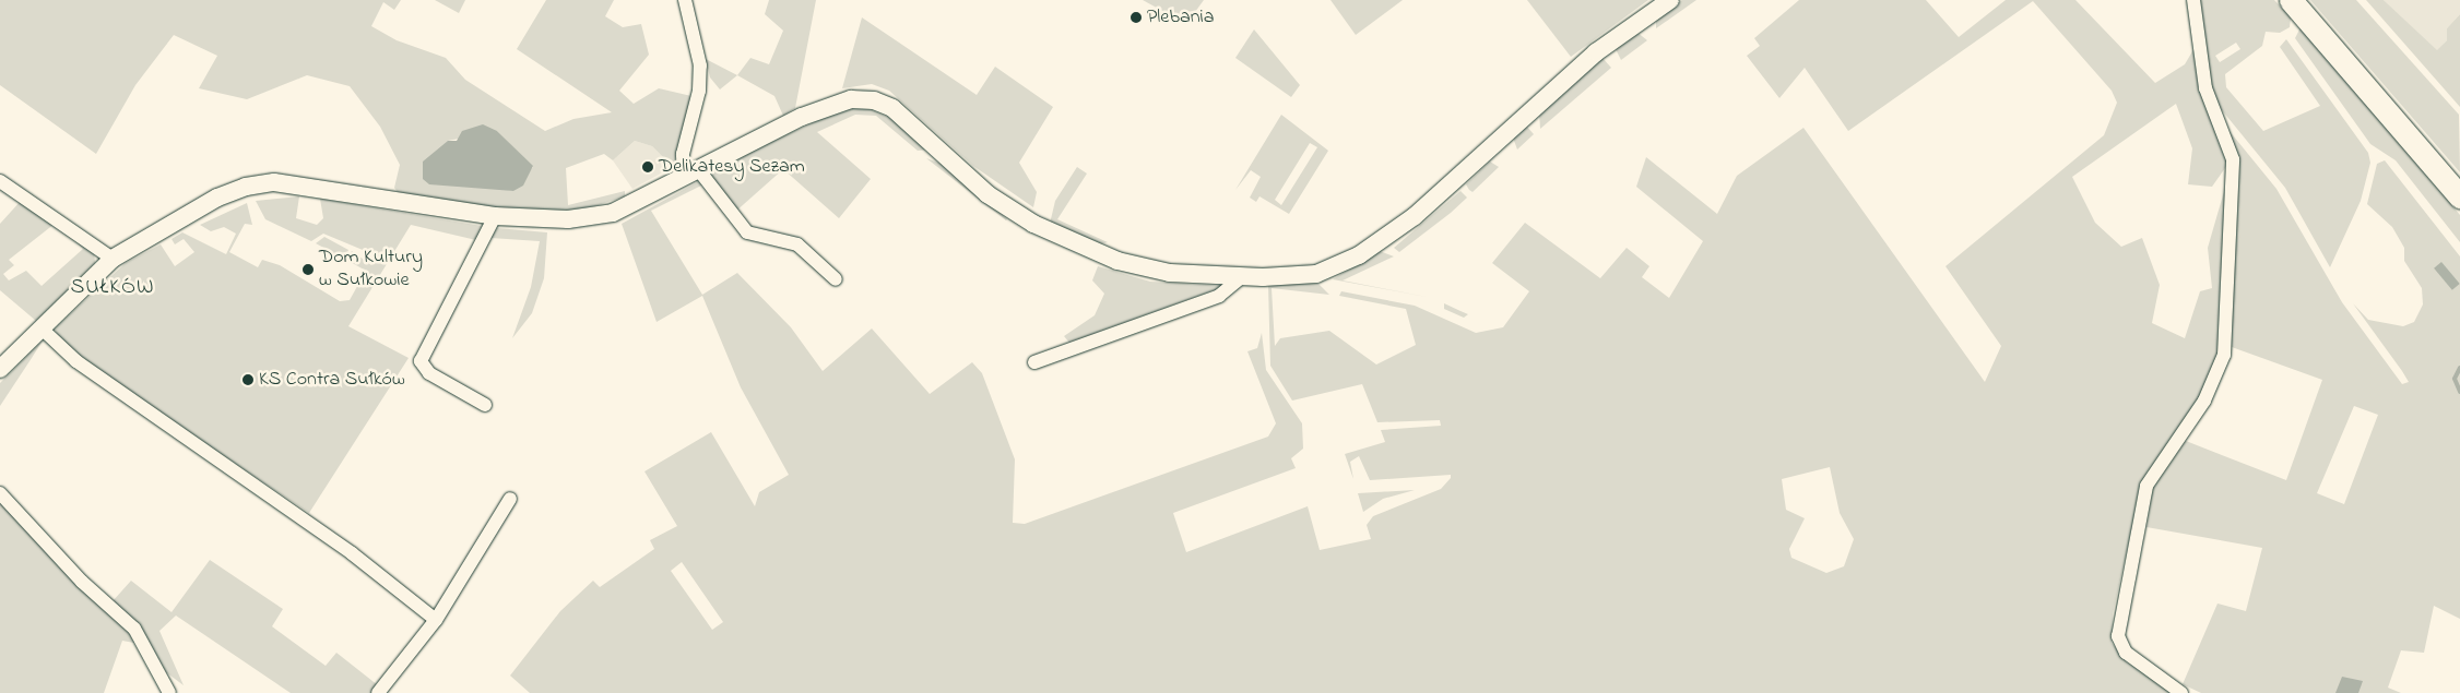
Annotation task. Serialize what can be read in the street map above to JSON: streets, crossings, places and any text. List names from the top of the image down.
{
  "districts": ["SUŁKÓW"],
  "places": [
    "Plebania",
    "Delikatesy Sezam",
    "Dom Kultury w Sułkowie",
    "KS Contra Sułków"
  ]
}
